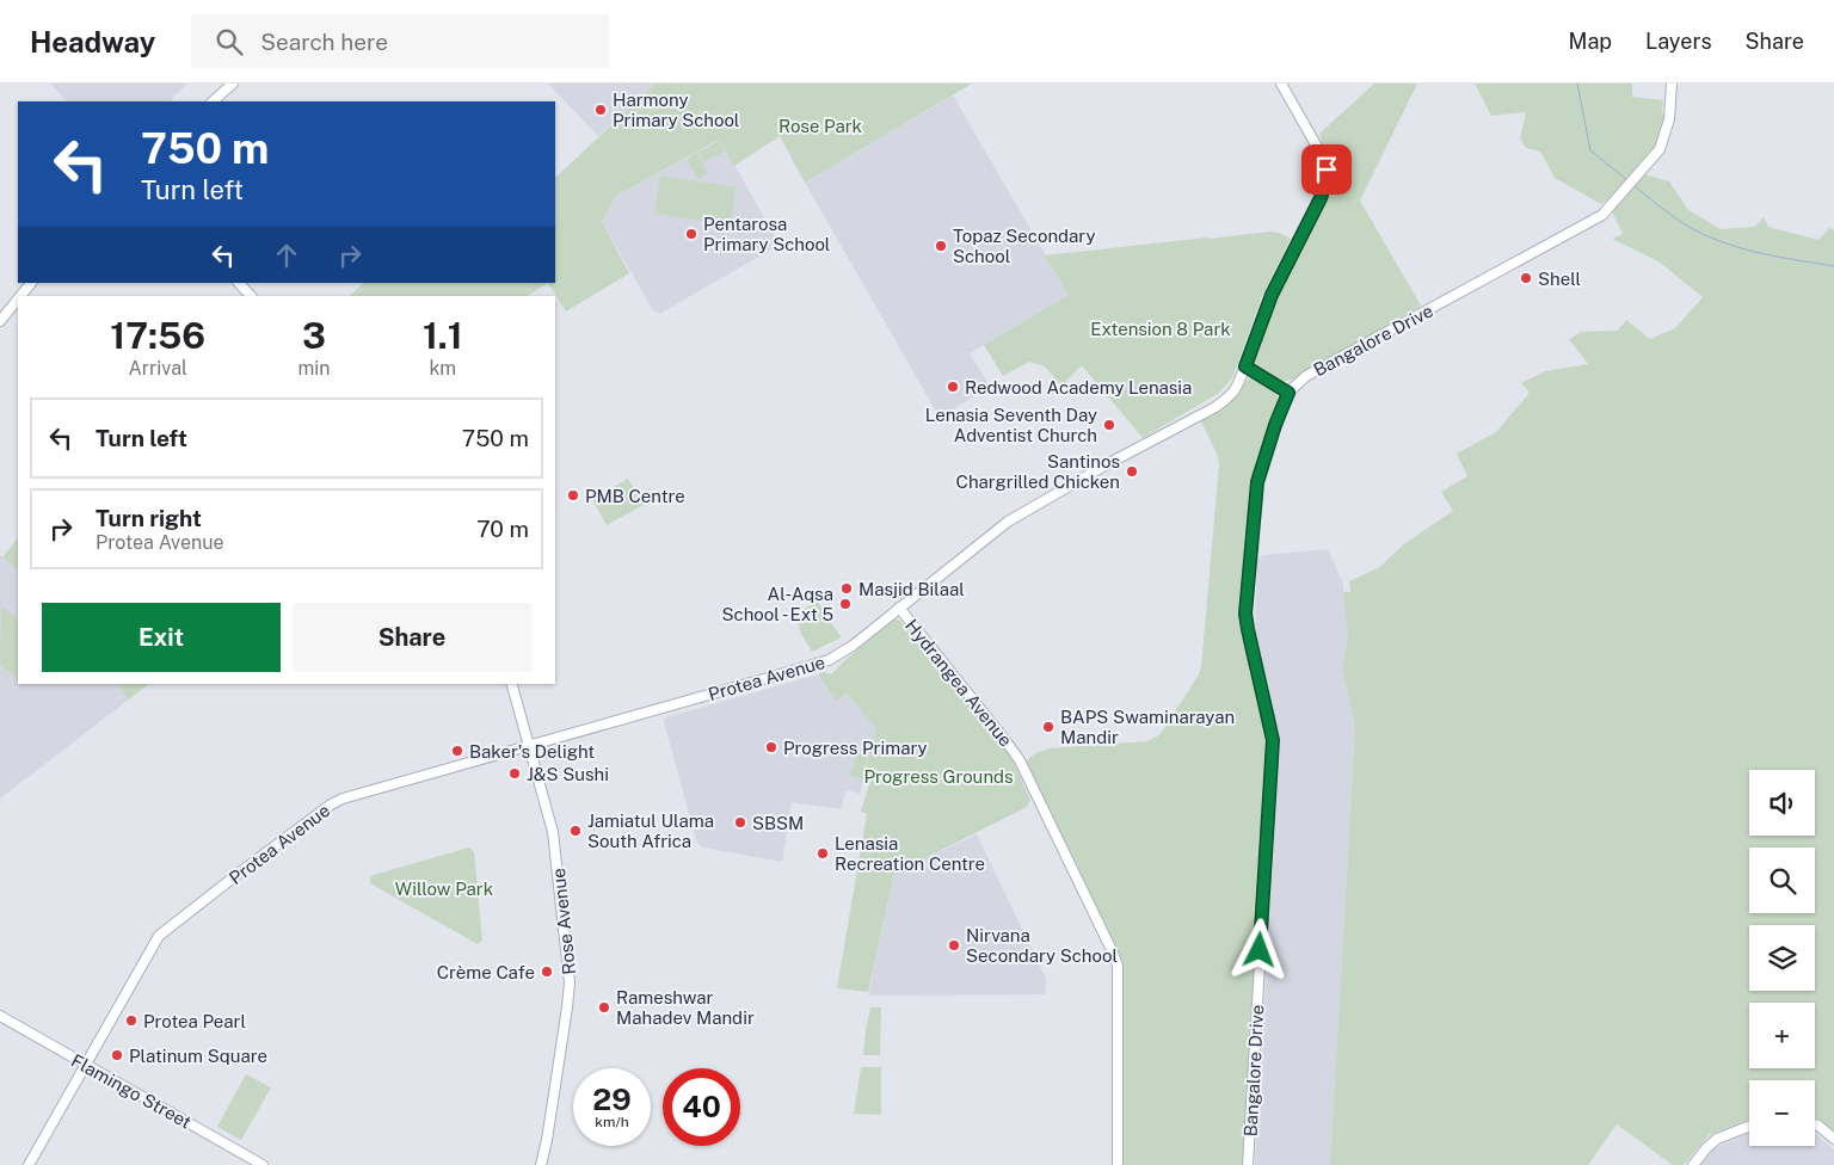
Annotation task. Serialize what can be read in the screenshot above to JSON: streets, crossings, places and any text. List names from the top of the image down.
{
  "streets": {
    "street": [
      "Bangalore Drive",
      "Protea Avenue",
      "Hydrangea Avenue",
      "Rose Avenue",
      "Flamingo Street"
    ]
  },
  "crossings": [
    ["Protea Avenue", "Hydrangea Avenue"],
    ["Protea Avenue", "Rose Avenue"],
    ["Protea Avenue", "Flamingo Street"]
  ],
  "parks": [
    "Rose Park",
    "Extension 8 Park",
    "Progress Grounds",
    "Willow Park"
  ],
  "places": [
    "Harmony Primary School",
    "Pentarosa Primary School",
    "Topaz Secondary School",
    "Shell",
    "Redwood Academy Lenasia",
    "Lenasia Seventh Day Adventist Church",
    "Santinos Chargrilled Chicken",
    "PMB Centre",
    "Masjid Bilaal",
    "Al-Aqsa School - Ext 5",
    "BAPS Swaminarayan Mandir",
    "Progress Primary",
    "Baker's Delight",
    "J&S Sushi",
    "SBSM",
    "Jamiatul Ulama South Africa",
    "Lenasia Recreation Centre",
    "Nirvana Secondary School",
    "Crème Cafe",
    "Rameshwar Mahadev Mandir",
    "Protea Pearl",
    "Platinum Square"
  ],
  "page": {
    "header": "Headway",
    "search": "Search here",
    "nav": ["Map", "Layers", "Share"],
    "turn": ["750 m", "Turn left"],
    "eta": [
      "17:56",
      "Arrival",
      "3",
      "min",
      "1.1",
      "km"
    ],
    "list": [
      {
        "name": "Turn left",
        "value": "750 m"
      },
      {
        "name": "Turn right",
        "note": "Protea Avenue",
        "value": "70 m"
      }
    ],
    "buttons": ["Exit", "Share"],
    "map_buttons": ["+", "−"],
    "speed": "29 km/h",
    "limit": "40"
  }
}
